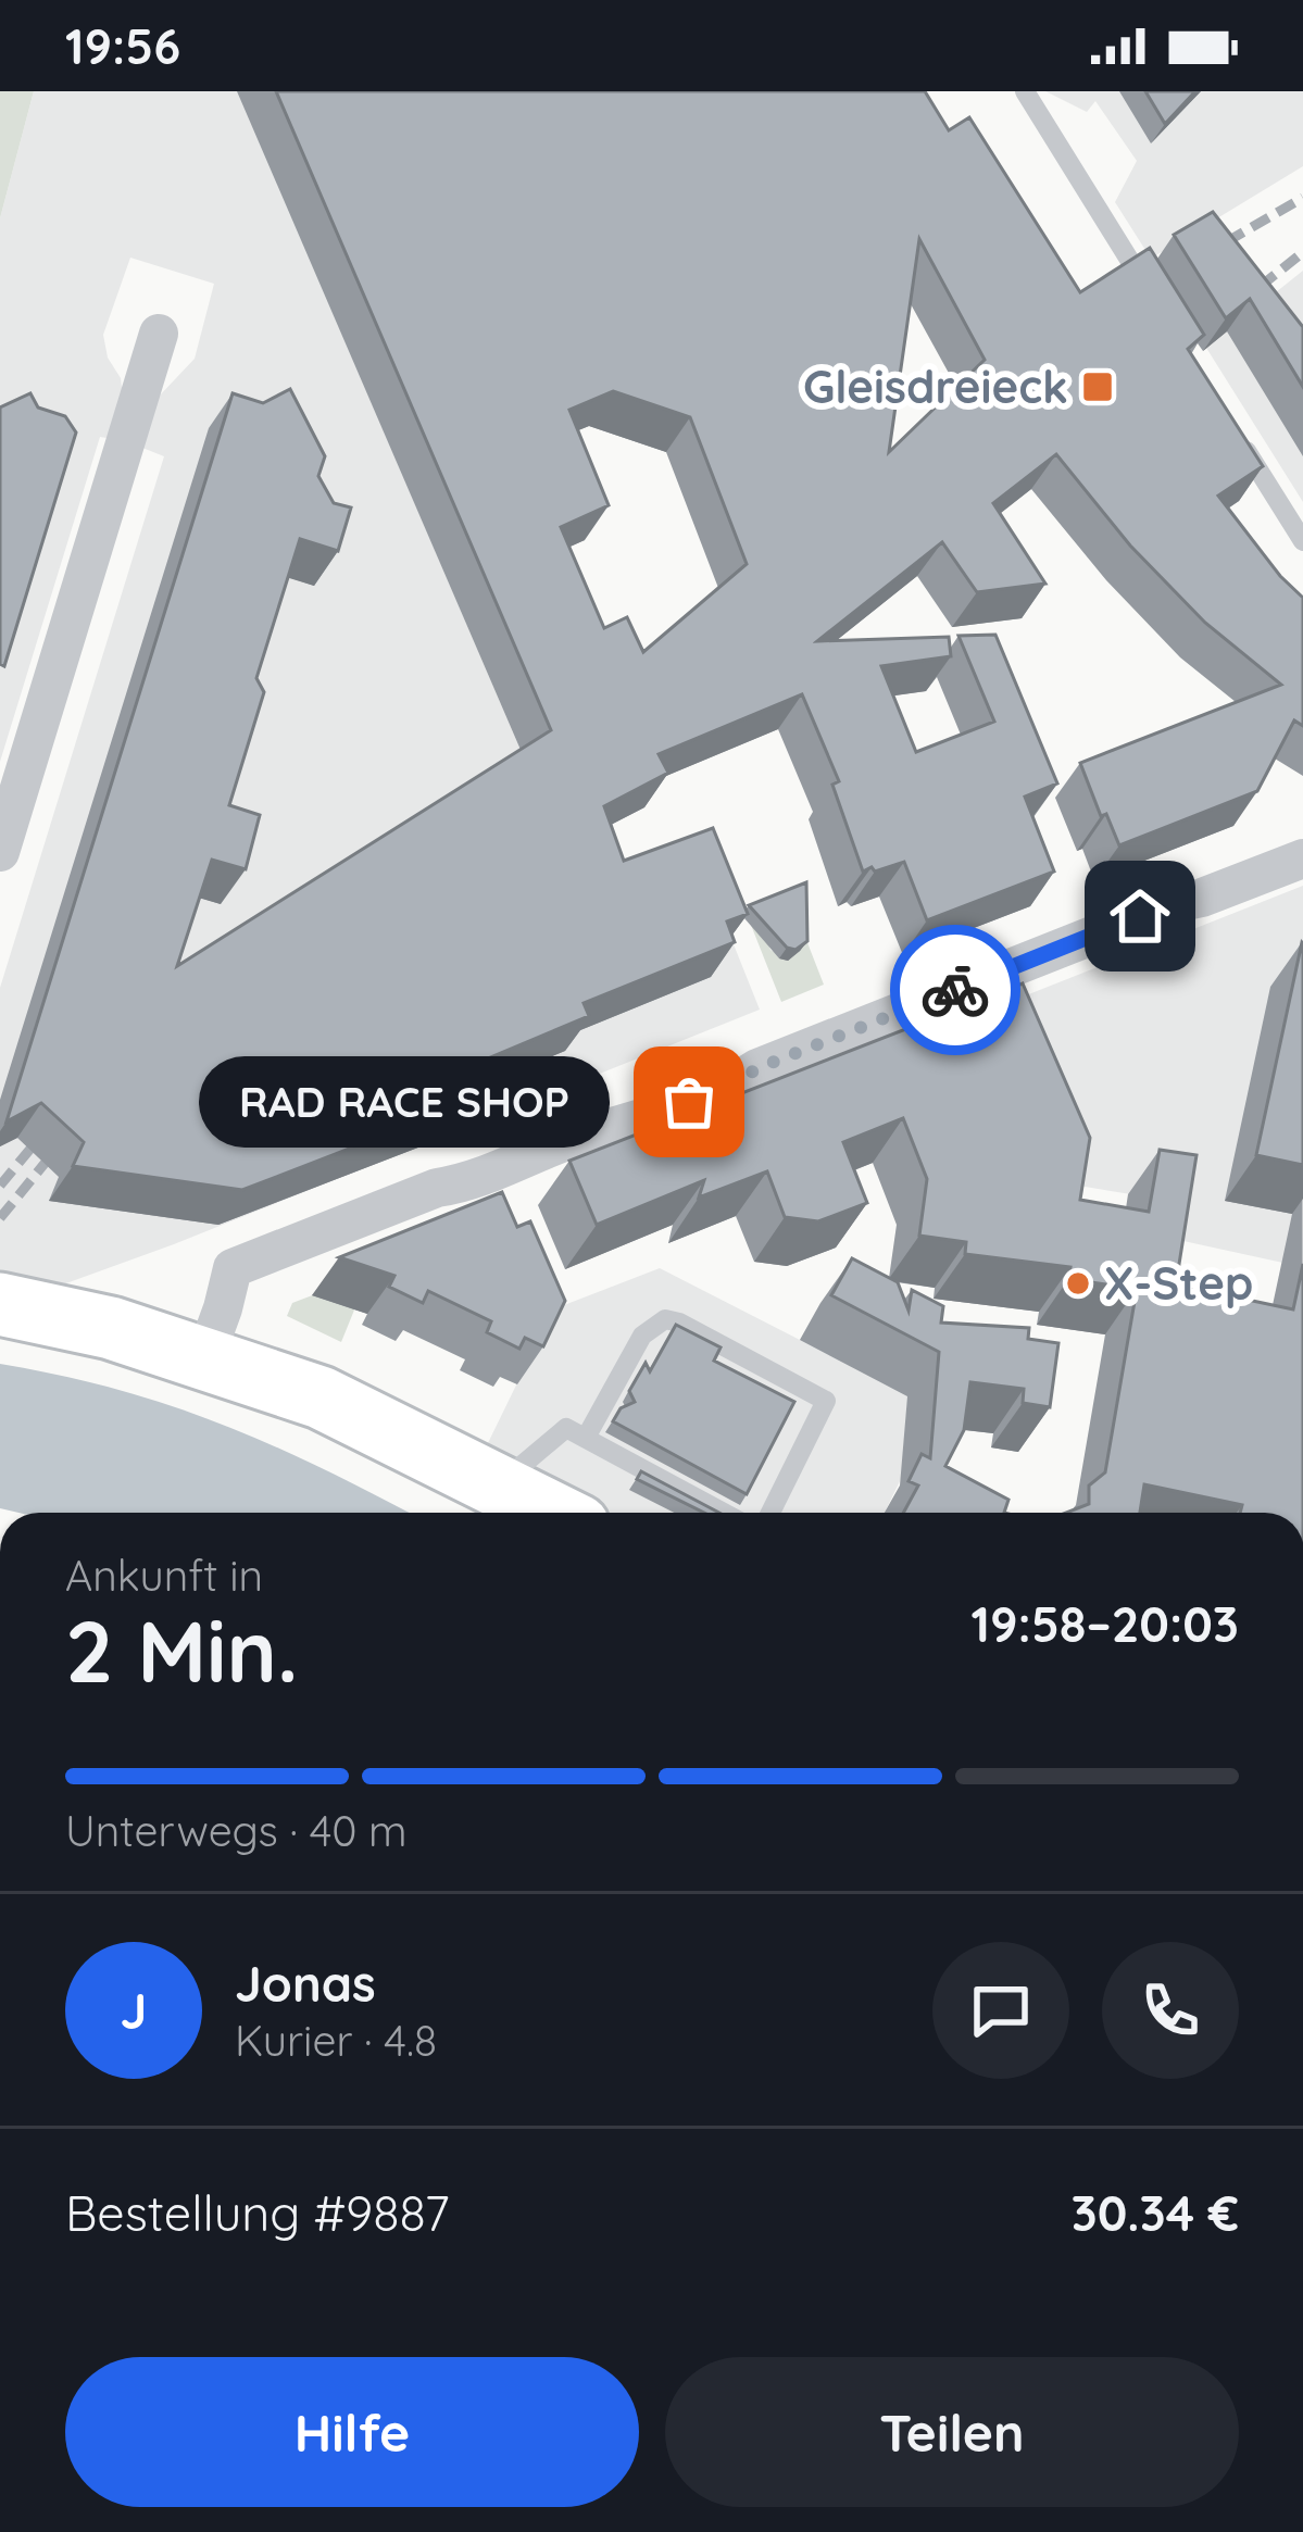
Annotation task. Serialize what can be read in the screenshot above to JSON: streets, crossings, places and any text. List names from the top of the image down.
{
  "places": {
    "transit": ["Gleisdreieck"],
    "other": ["RAD RACE SHOP", "X-Step"]
  },
  "page": {
    "status": "19:56",
    "bubble": "RAD RACE SHOP",
    "heading": ["2 Min.", "Ankunft in", "19:58–20:03"],
    "panel": [
      "Jonas",
      "Kurier · 4.8",
      "Bestellung #9887",
      "30.34 €"
    ],
    "bar": "Unterwegs · 40 m",
    "round": "J",
    "buttons": ["Hilfe", "Teilen"]
  }
}
